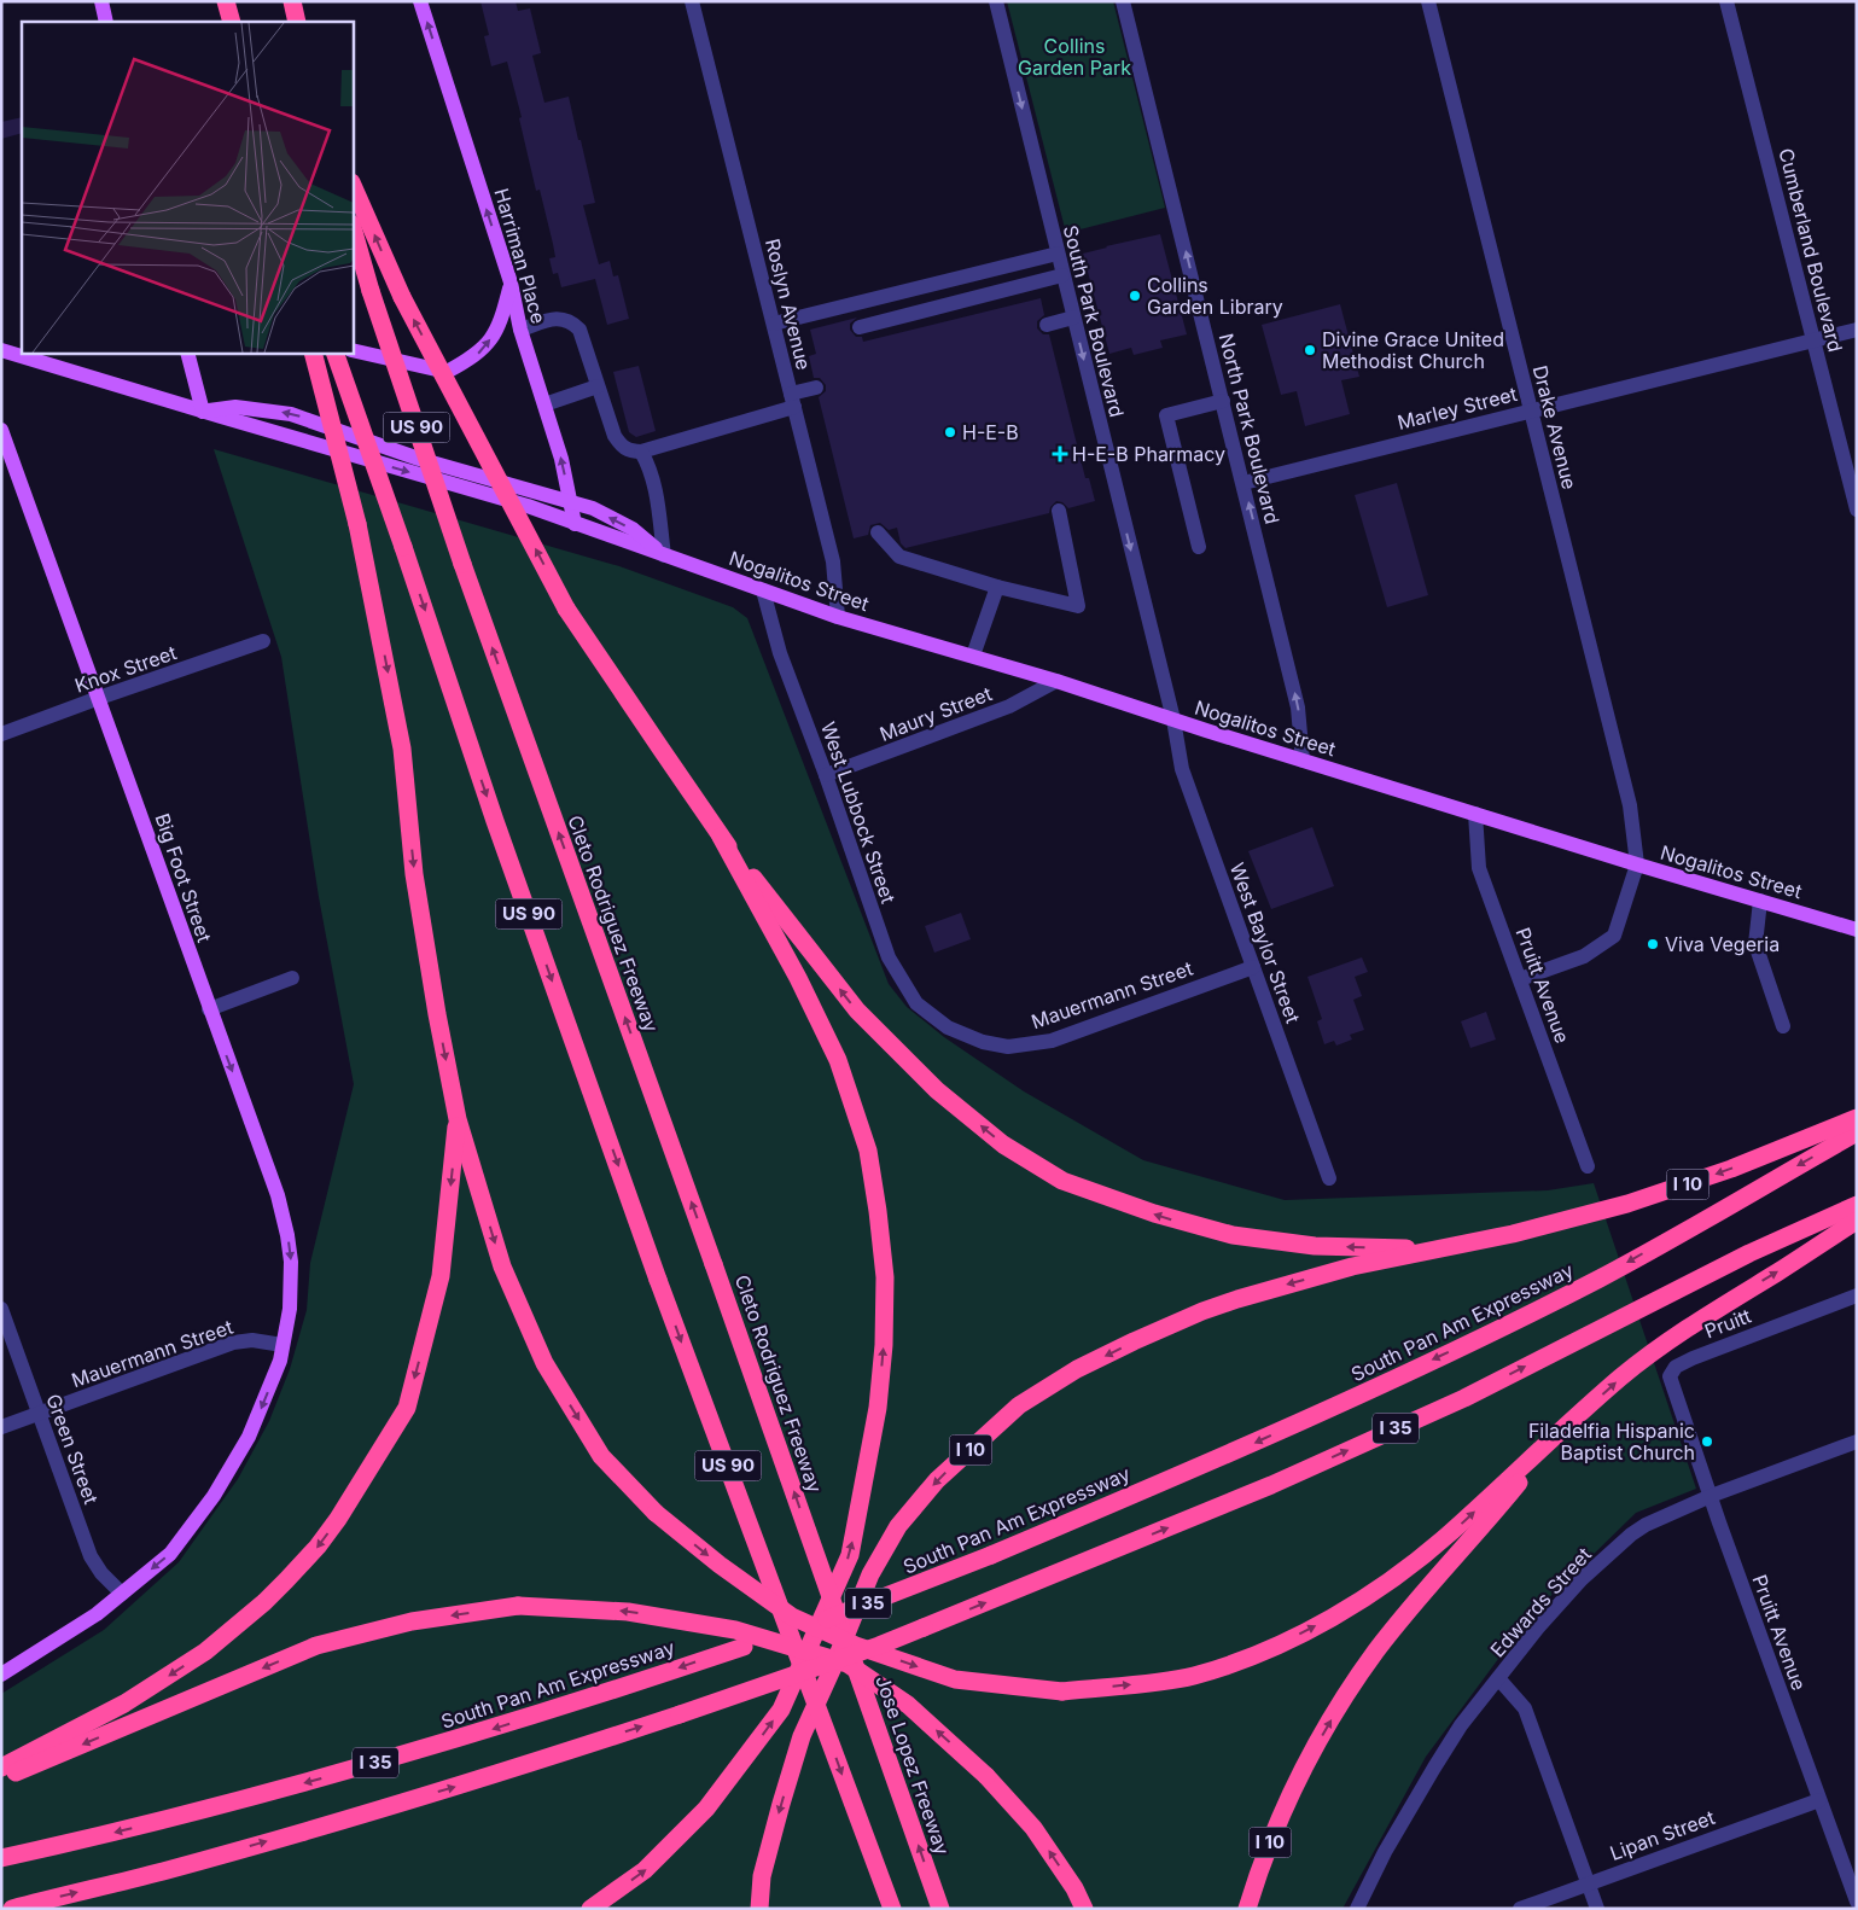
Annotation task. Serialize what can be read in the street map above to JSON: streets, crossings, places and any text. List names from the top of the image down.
{
  "streets": {
    "highway": [
      "US 90",
      "Cleto Rodriguez Freeway",
      "I 10",
      "South Pan Am Expressway",
      "I 35",
      "Jose Lopez Freeway"
    ],
    "main road": ["Harriman Place", "Nogalitos Street", "Big Foot Street"],
    "street": [
      "Cumberland Boulevard",
      "Roslyn Avenue",
      "South Park Boulevard",
      "Marley Street",
      "Drake Avenue",
      "North Park Boulevard",
      "Knox Street",
      "Maury Street",
      "West Lubbock Street",
      "West Baylor Street",
      "Pruitt Avenue",
      "Mauermann Street",
      "Pruitt",
      "Green Street",
      "Edwards Street",
      "Lipan Street"
    ]
  },
  "crossings": [
    ["Cumberland Boulevard", "Marley Street"],
    ["Harriman Place", "Nogalitos Street"],
    ["Roslyn Avenue", "Nogalitos Street"],
    ["South Park Boulevard", "Nogalitos Street"],
    ["South Park Boulevard", "West Baylor Street"],
    ["Marley Street", "Drake Avenue"],
    ["Marley Street", "North Park Boulevard"],
    ["Drake Avenue", "Nogalitos Street"],
    ["North Park Boulevard", "Nogalitos Street"],
    ["Nogalitos Street", "Maury Street"],
    ["Nogalitos Street", "West Lubbock Street"],
    ["Nogalitos Street", "West Baylor Street"],
    ["Nogalitos Street", "Pruitt Avenue"],
    ["Knox Street", "Big Foot Street"],
    ["Maury Street", "West Lubbock Street"],
    ["West Lubbock Street", "Mauermann Street"],
    ["Big Foot Street", "Mauermann Street"],
    ["Big Foot Street", "Green Street"],
    ["Cleto Rodriguez Freeway", "Jose Lopez Freeway"],
    ["West Baylor Street", "Mauermann Street"],
    ["Pruitt Avenue", "Pruitt"],
    ["Pruitt Avenue", "Edwards Street"],
    ["Pruitt Avenue", "Lipan Street"],
    ["Mauermann Street", "Green Street"]
  ],
  "one_way": [
    "Harriman Place",
    "South Park Boulevard",
    "North Park Boulevard",
    "Big Foot Street"
  ],
  "parks": ["Collins Garden Park"],
  "places": {
    "other": [
      "Collins Garden Library",
      "Divine Grace United Methodist Church",
      "H-E-B",
      "Viva Vegeria",
      "Filadelfia Hispanic Baptist Church"
    ],
    "health": ["H-E-B Pharmacy"]
  }
}
